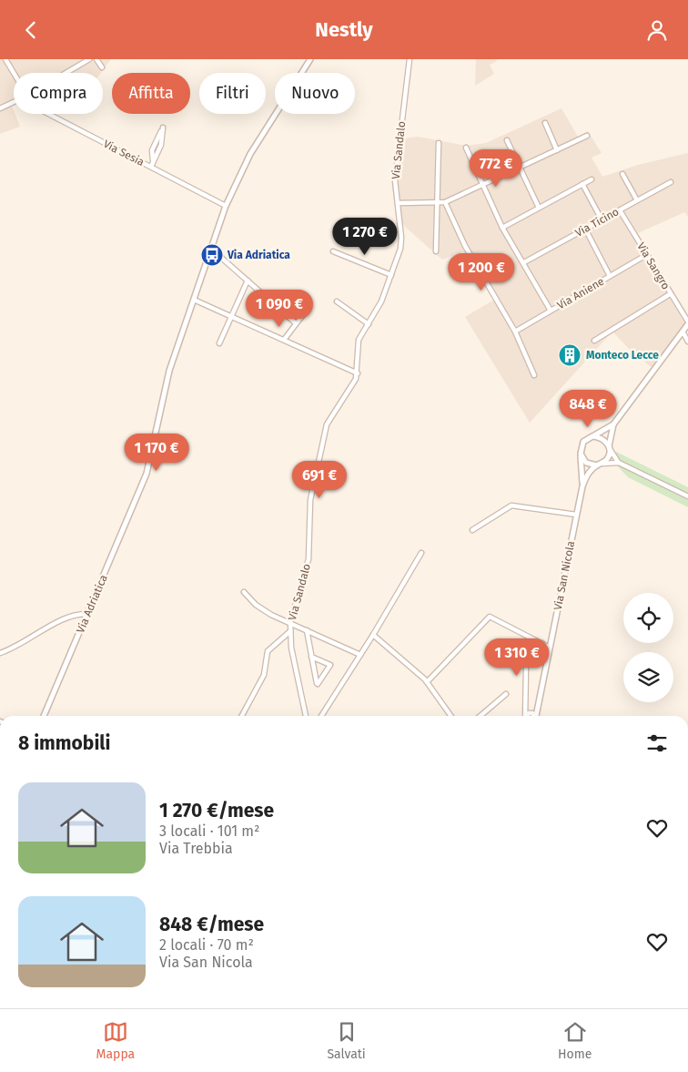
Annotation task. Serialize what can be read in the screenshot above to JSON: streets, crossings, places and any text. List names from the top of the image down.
{
  "streets": {
    "street": [
      "Via Sandalo",
      "Via Sesia",
      "Via Ticino",
      "Via Sangro",
      "Via Aniene",
      "Via San Nicola",
      "Via Adriatica"
    ]
  },
  "crossings": [
    ["Via Sesia", "Via Adriatica"],
    ["Via Ticino", "Via Sangro"],
    ["Via Sangro", "Via Aniene"],
    ["Via Sangro", "Via San Nicola"]
  ],
  "places": {
    "bus stop": ["Via Adriatica"],
    "building": ["Monteco Lecce"]
  },
  "page": {
    "header": "Nestly",
    "chip": [
      "Compra",
      "Affitta",
      "Filtri",
      "Nuovo"
    ],
    "price": [
      "772 €",
      "1 270 €",
      "1 200 €",
      "1 090 €",
      "848 €",
      "1 170 €",
      "691 €",
      "1 310 €"
    ],
    "heading": "8 immobili",
    "list": [
      {
        "name": "1 270 €/mese",
        "note": "3 locali · 101 m² · Via Trebbia"
      },
      {
        "name": "848 €/mese",
        "note": "2 locali · 70 m² · Via San Nicola"
      }
    ],
    "tabs": ["Mappa", "Salvati", "Home"]
  }
}
